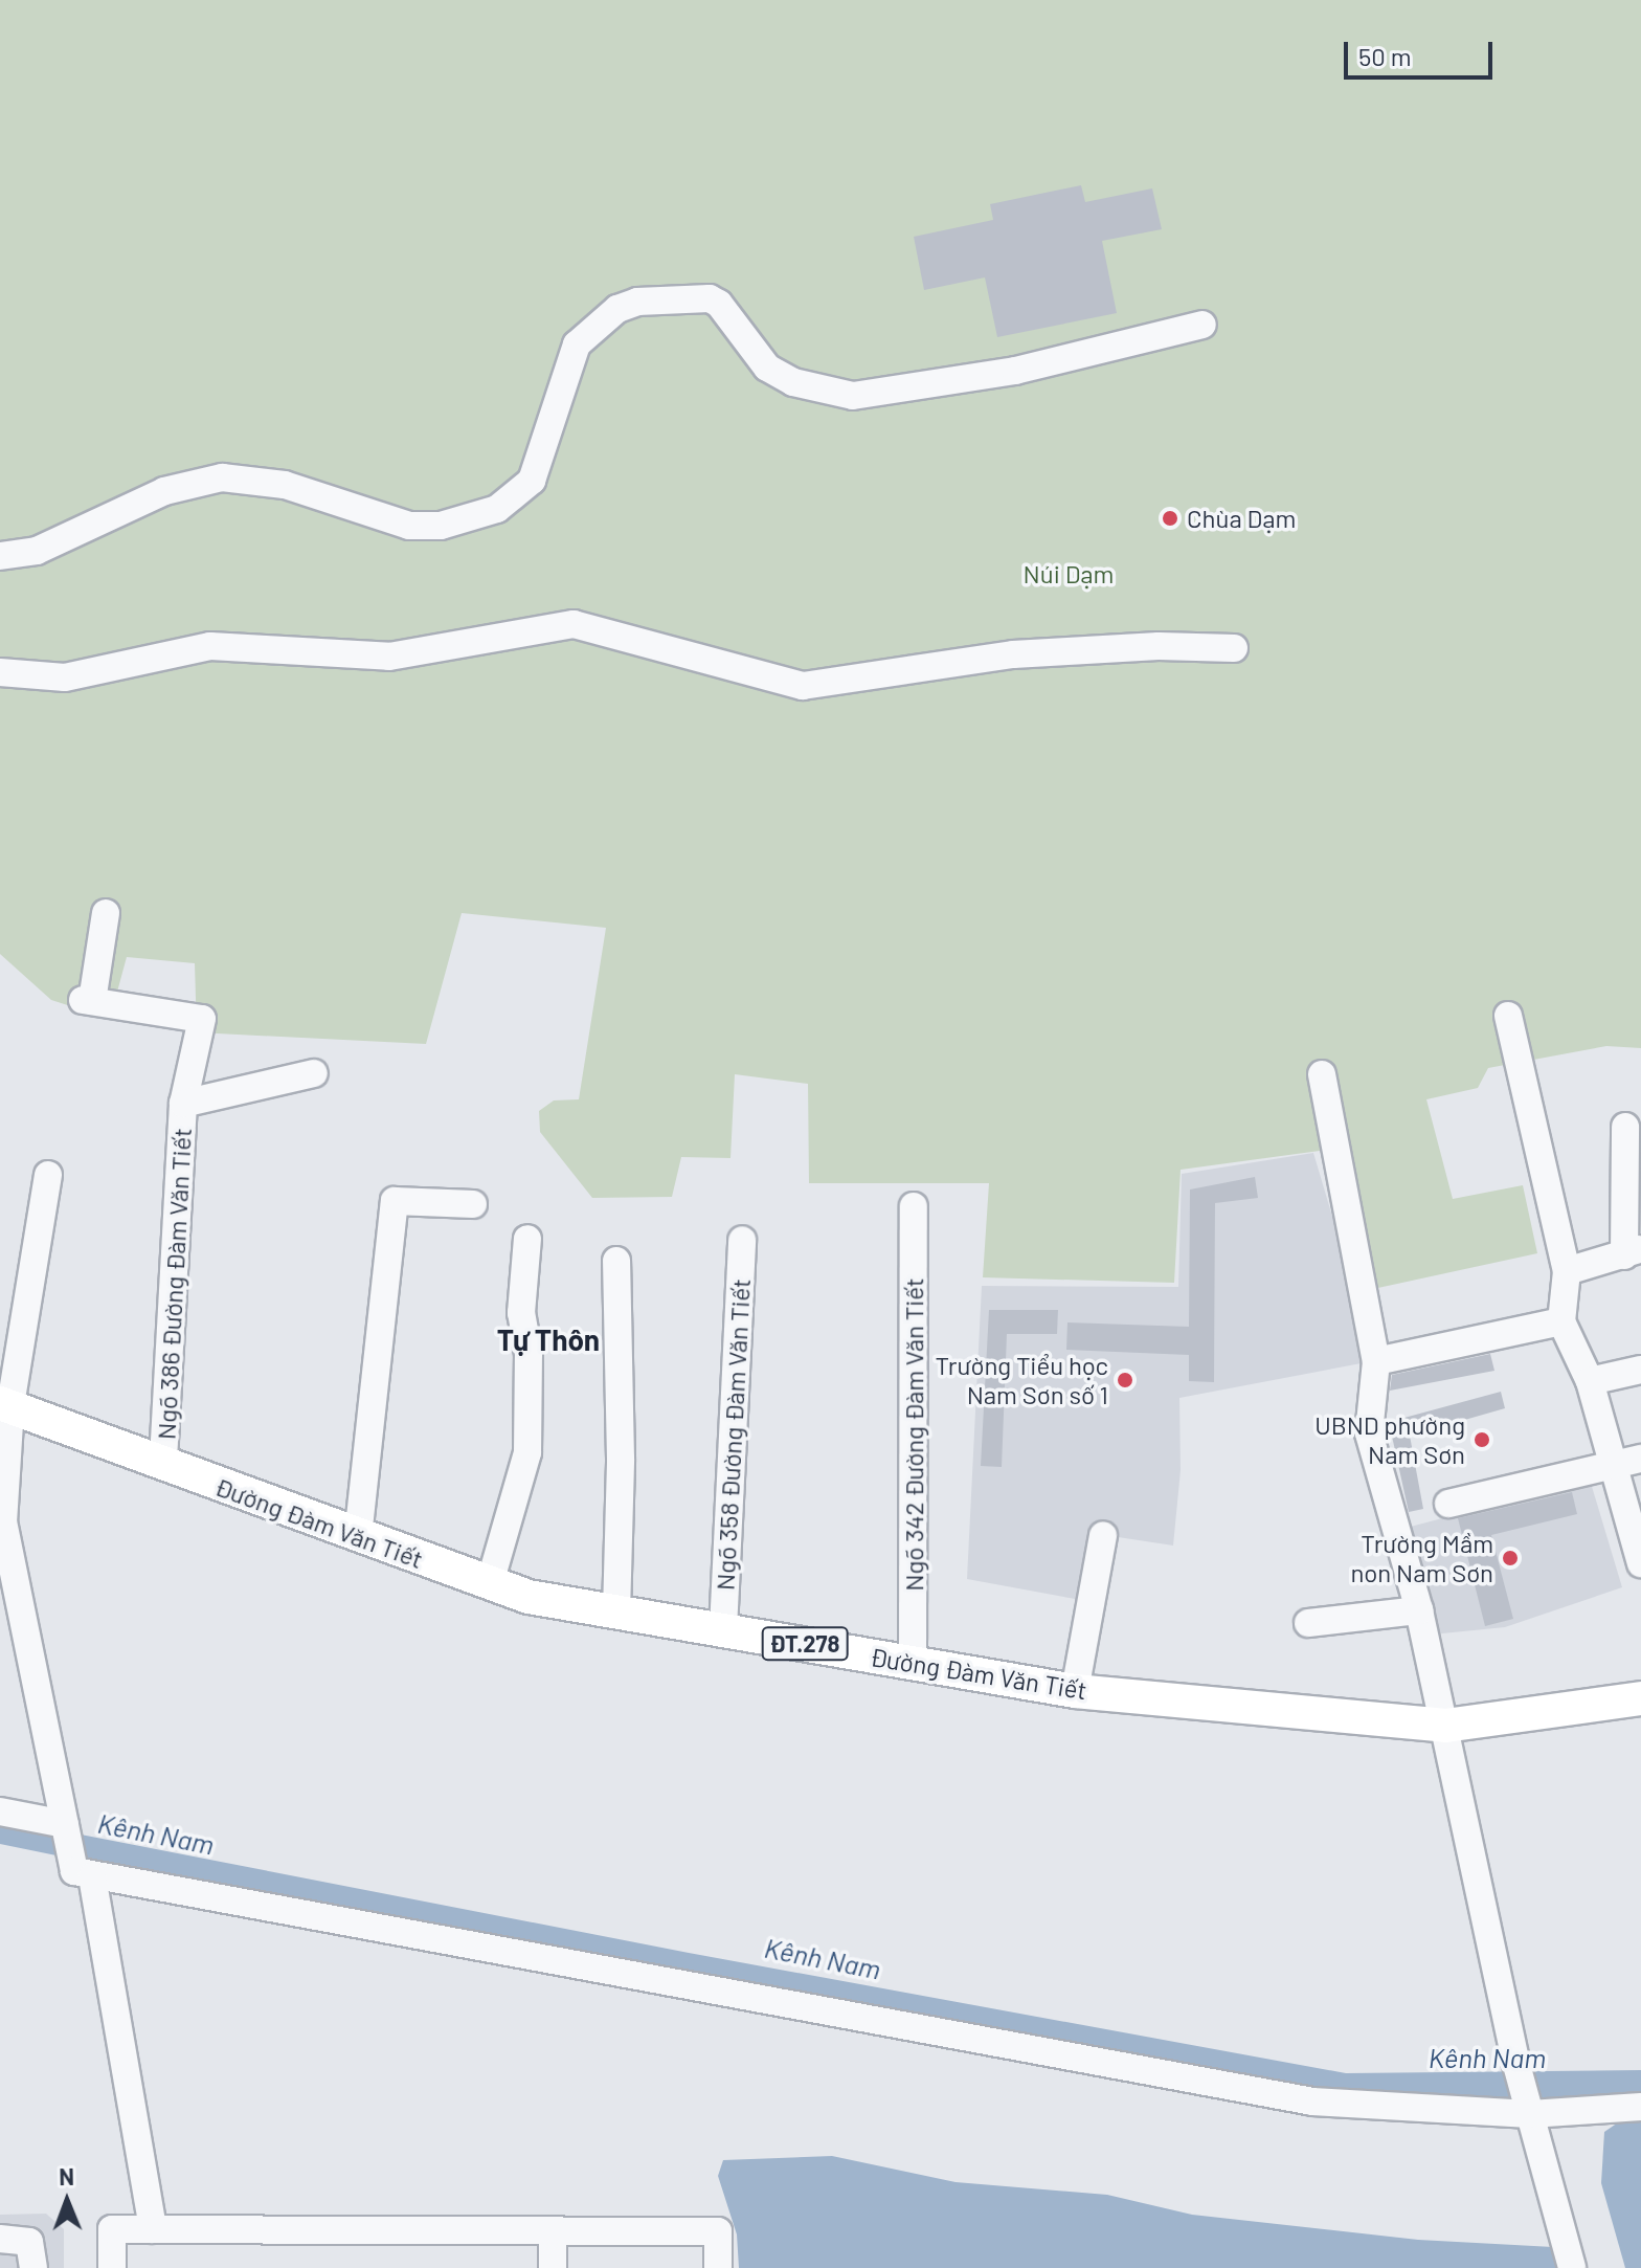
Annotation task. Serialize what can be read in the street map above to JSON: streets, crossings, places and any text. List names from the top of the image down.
{
  "streets": {
    "main road": ["Đường Đàm Văn Tiết", "ĐT.278"],
    "street": ["Ngõ 386 Đường Đàm Văn Tiết", "Ngõ 358 Đường Đàm Văn Tiết", "Ngõ 342 Đường Đàm Văn Tiết"]
  },
  "crossings": [
    ["Ngõ 386 Đường Đàm Văn Tiết", "Đường Đàm Văn Tiết"],
    ["Ngõ 358 Đường Đàm Văn Tiết", "Đường Đàm Văn Tiết"],
    ["Ngõ 342 Đường Đàm Văn Tiết", "Đường Đàm Văn Tiết"]
  ],
  "districts": ["Tự Thôn"],
  "water": ["Kênh Nam"],
  "parks": ["Núi Dạm"],
  "places": [
    "Chùa Dạm",
    "Trường Tiểu học Nam Sơn số 1",
    "UBND phường Nam Sơn",
    "Trường Mầm non Nam Sơn"
  ],
  "scale_bar": "50 m",
  "north": "top"
}
